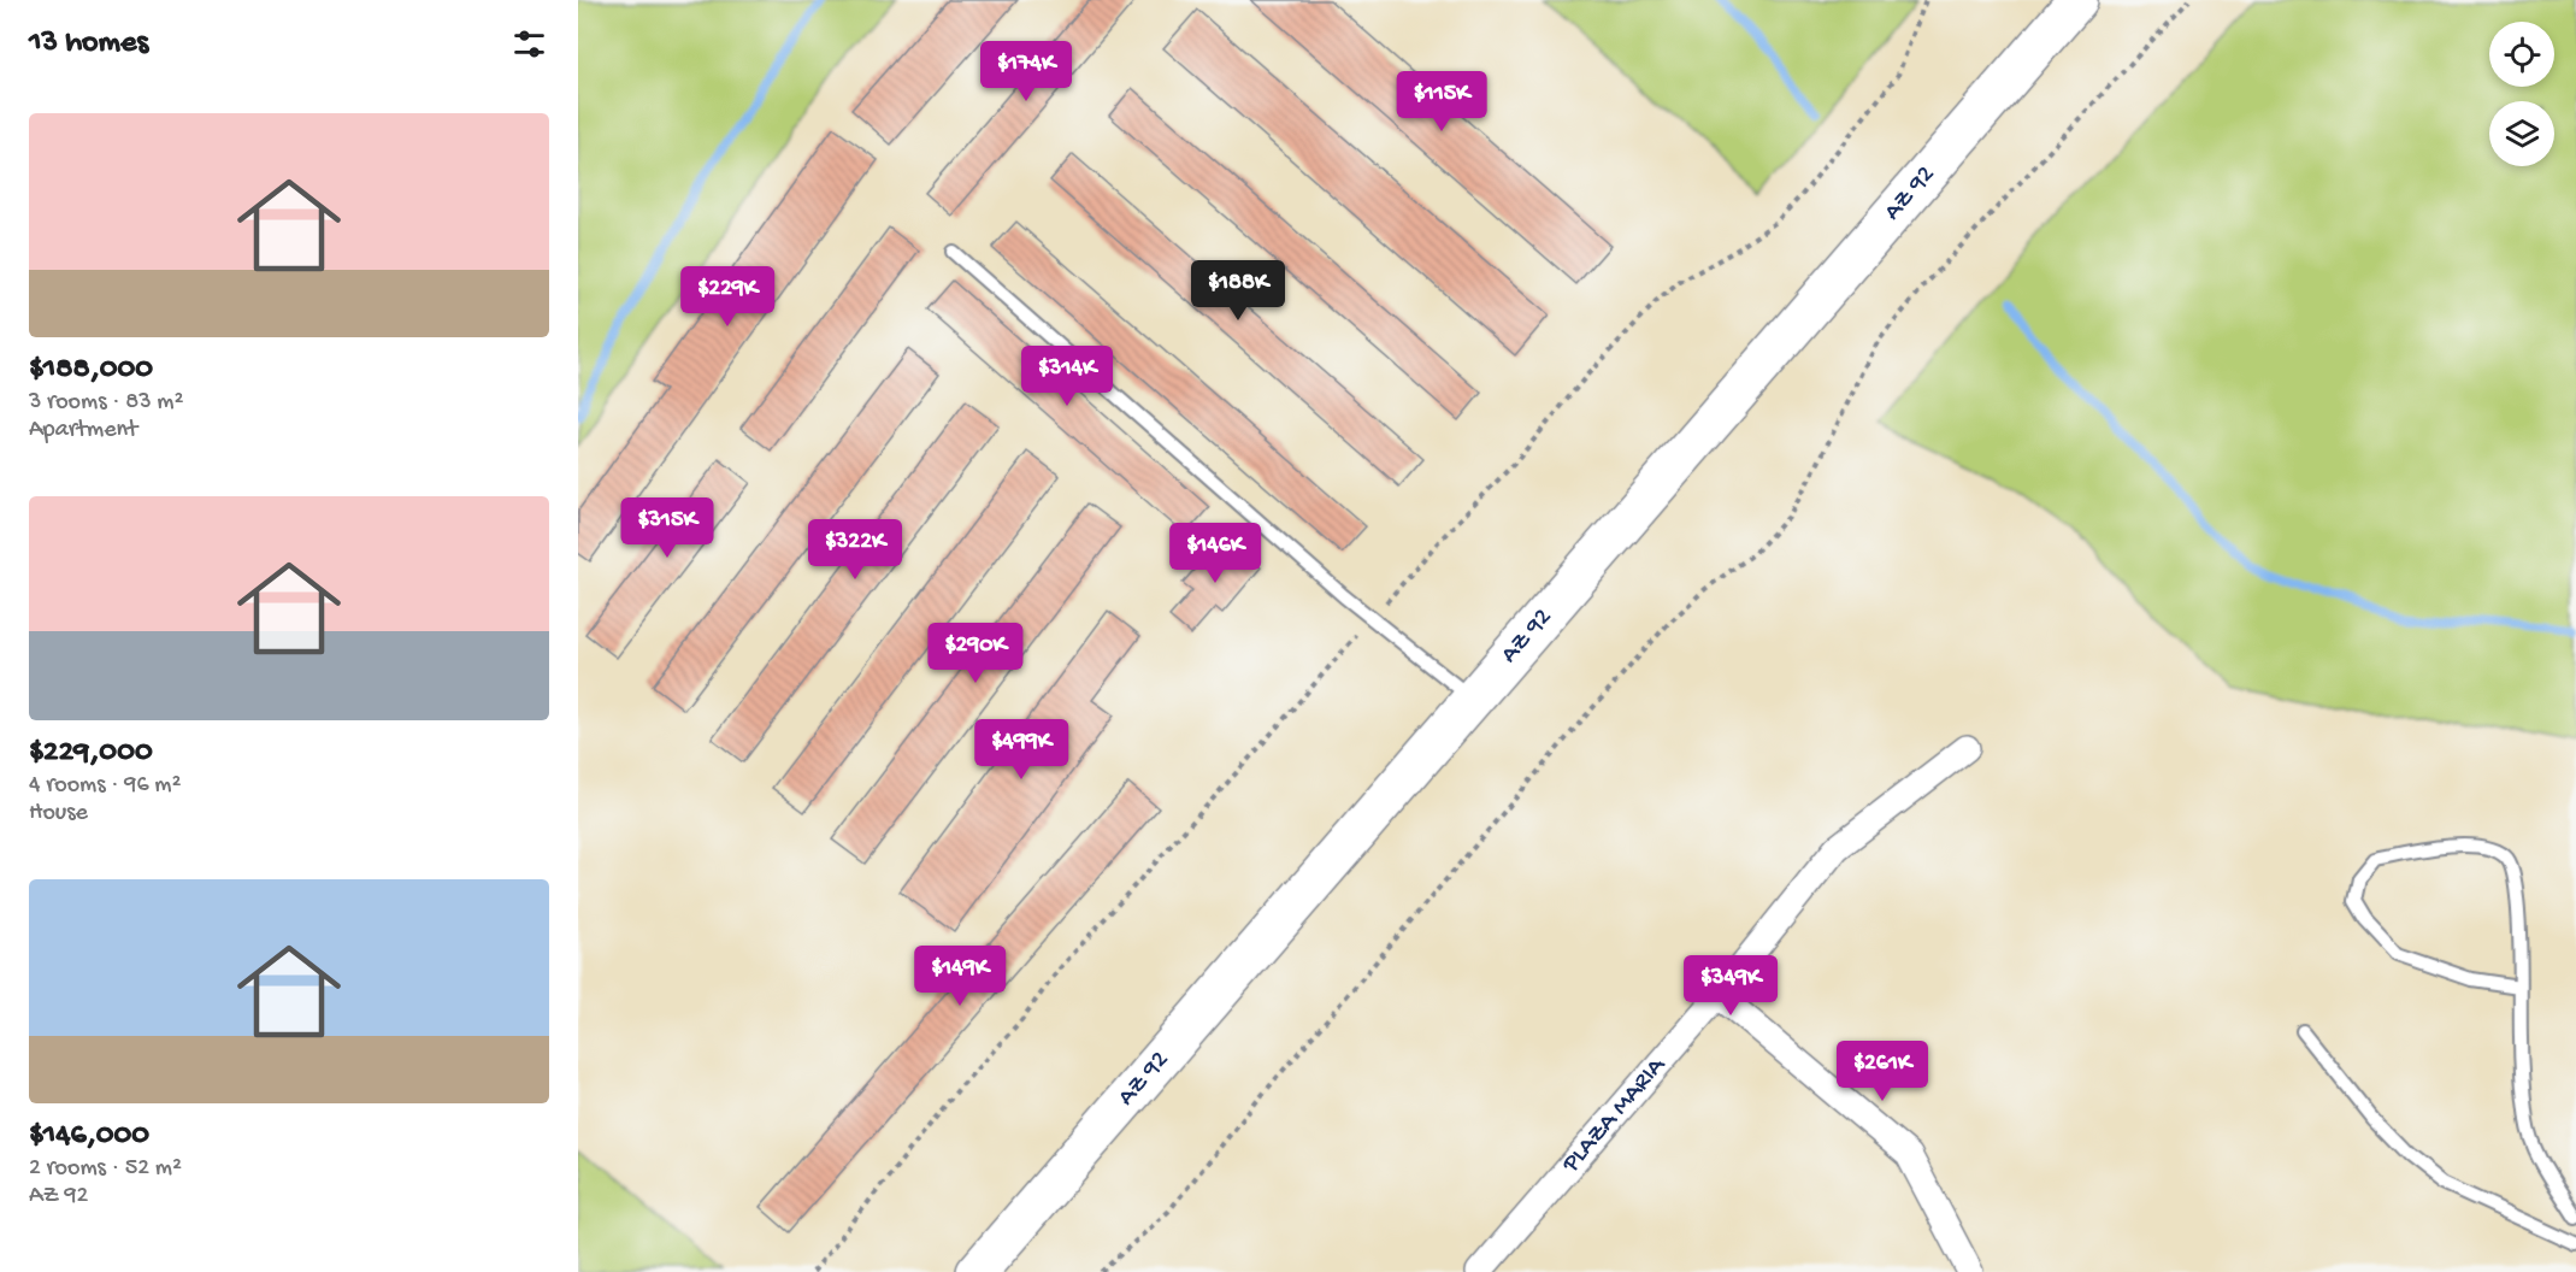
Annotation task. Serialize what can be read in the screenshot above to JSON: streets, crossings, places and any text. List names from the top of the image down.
{
  "streets": {
    "main road": ["AZ 92"],
    "street": ["PLAZA MARIA"]
  },
  "page": {
    "heading": "13 homes",
    "price": [
      "$174K",
      "$115K",
      "$188K",
      "$229K",
      "$314K",
      "$315K",
      "$322K",
      "$146K",
      "$290K",
      "$499K",
      "$149K",
      "$349K",
      "$261K"
    ],
    "list": [
      {
        "name": "$188,000",
        "note": "3 rooms · 83 m² · Apartment"
      },
      {
        "name": "$229,000",
        "note": "4 rooms · 96 m² · House"
      },
      {
        "name": "$146,000",
        "note": "2 rooms · 52 m² · AZ 92"
      }
    ]
  }
}
